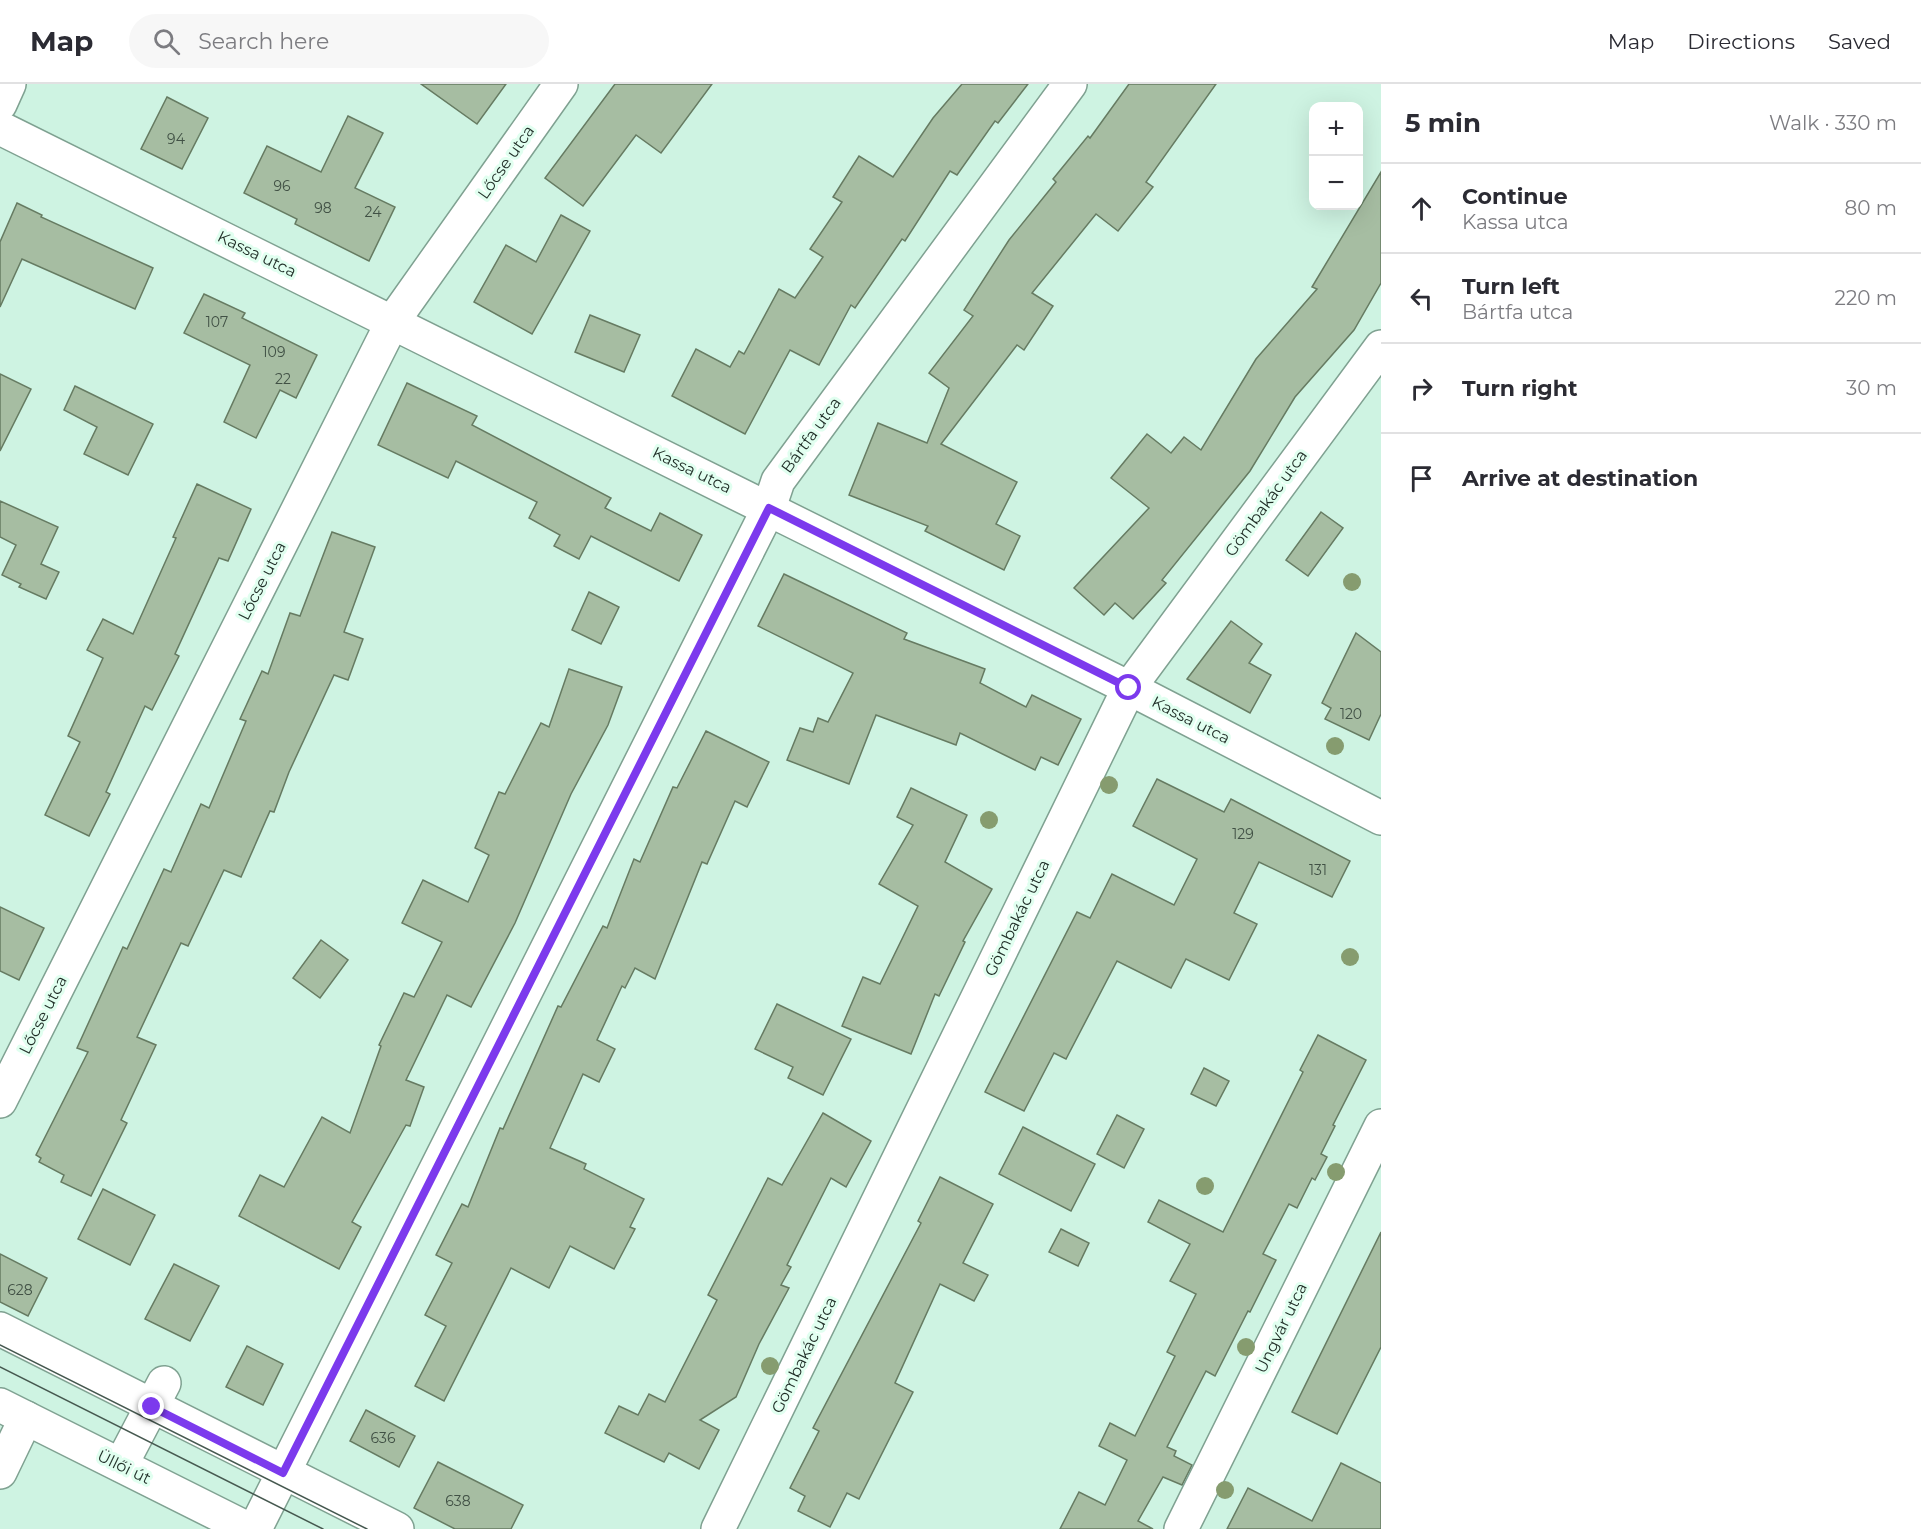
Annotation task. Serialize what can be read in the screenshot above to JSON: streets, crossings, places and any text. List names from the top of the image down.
{
  "streets": {
    "street": [
      "Lőcse utca",
      "Kassa utca",
      "Bártfa utca",
      "Gömbakác utca",
      "Ungvár utca",
      "Üllői út"
    ]
  },
  "crossings": [
    ["Lőcse utca", "Kassa utca"],
    ["Kassa utca", "Bártfa utca"],
    ["Kassa utca", "Gömbakác utca"]
  ],
  "house_numbers": [
    "94",
    "96",
    "98",
    "24",
    "107",
    "109",
    "22",
    "120",
    "129",
    "131",
    "628",
    "636",
    "638"
  ],
  "page": {
    "header": "Map",
    "search": "Search here",
    "nav": ["Map", "Directions", "Saved"],
    "heading": ["5 min", "Walk · 330 m"],
    "map_buttons": ["+", "−"],
    "list": [
      ["Continue", "Kassa utca", "80 m"],
      ["Turn left", "Bártfa utca", "220 m"],
      ["Turn right", "30 m"],
      "Arrive at destination"
    ]
  }
}
